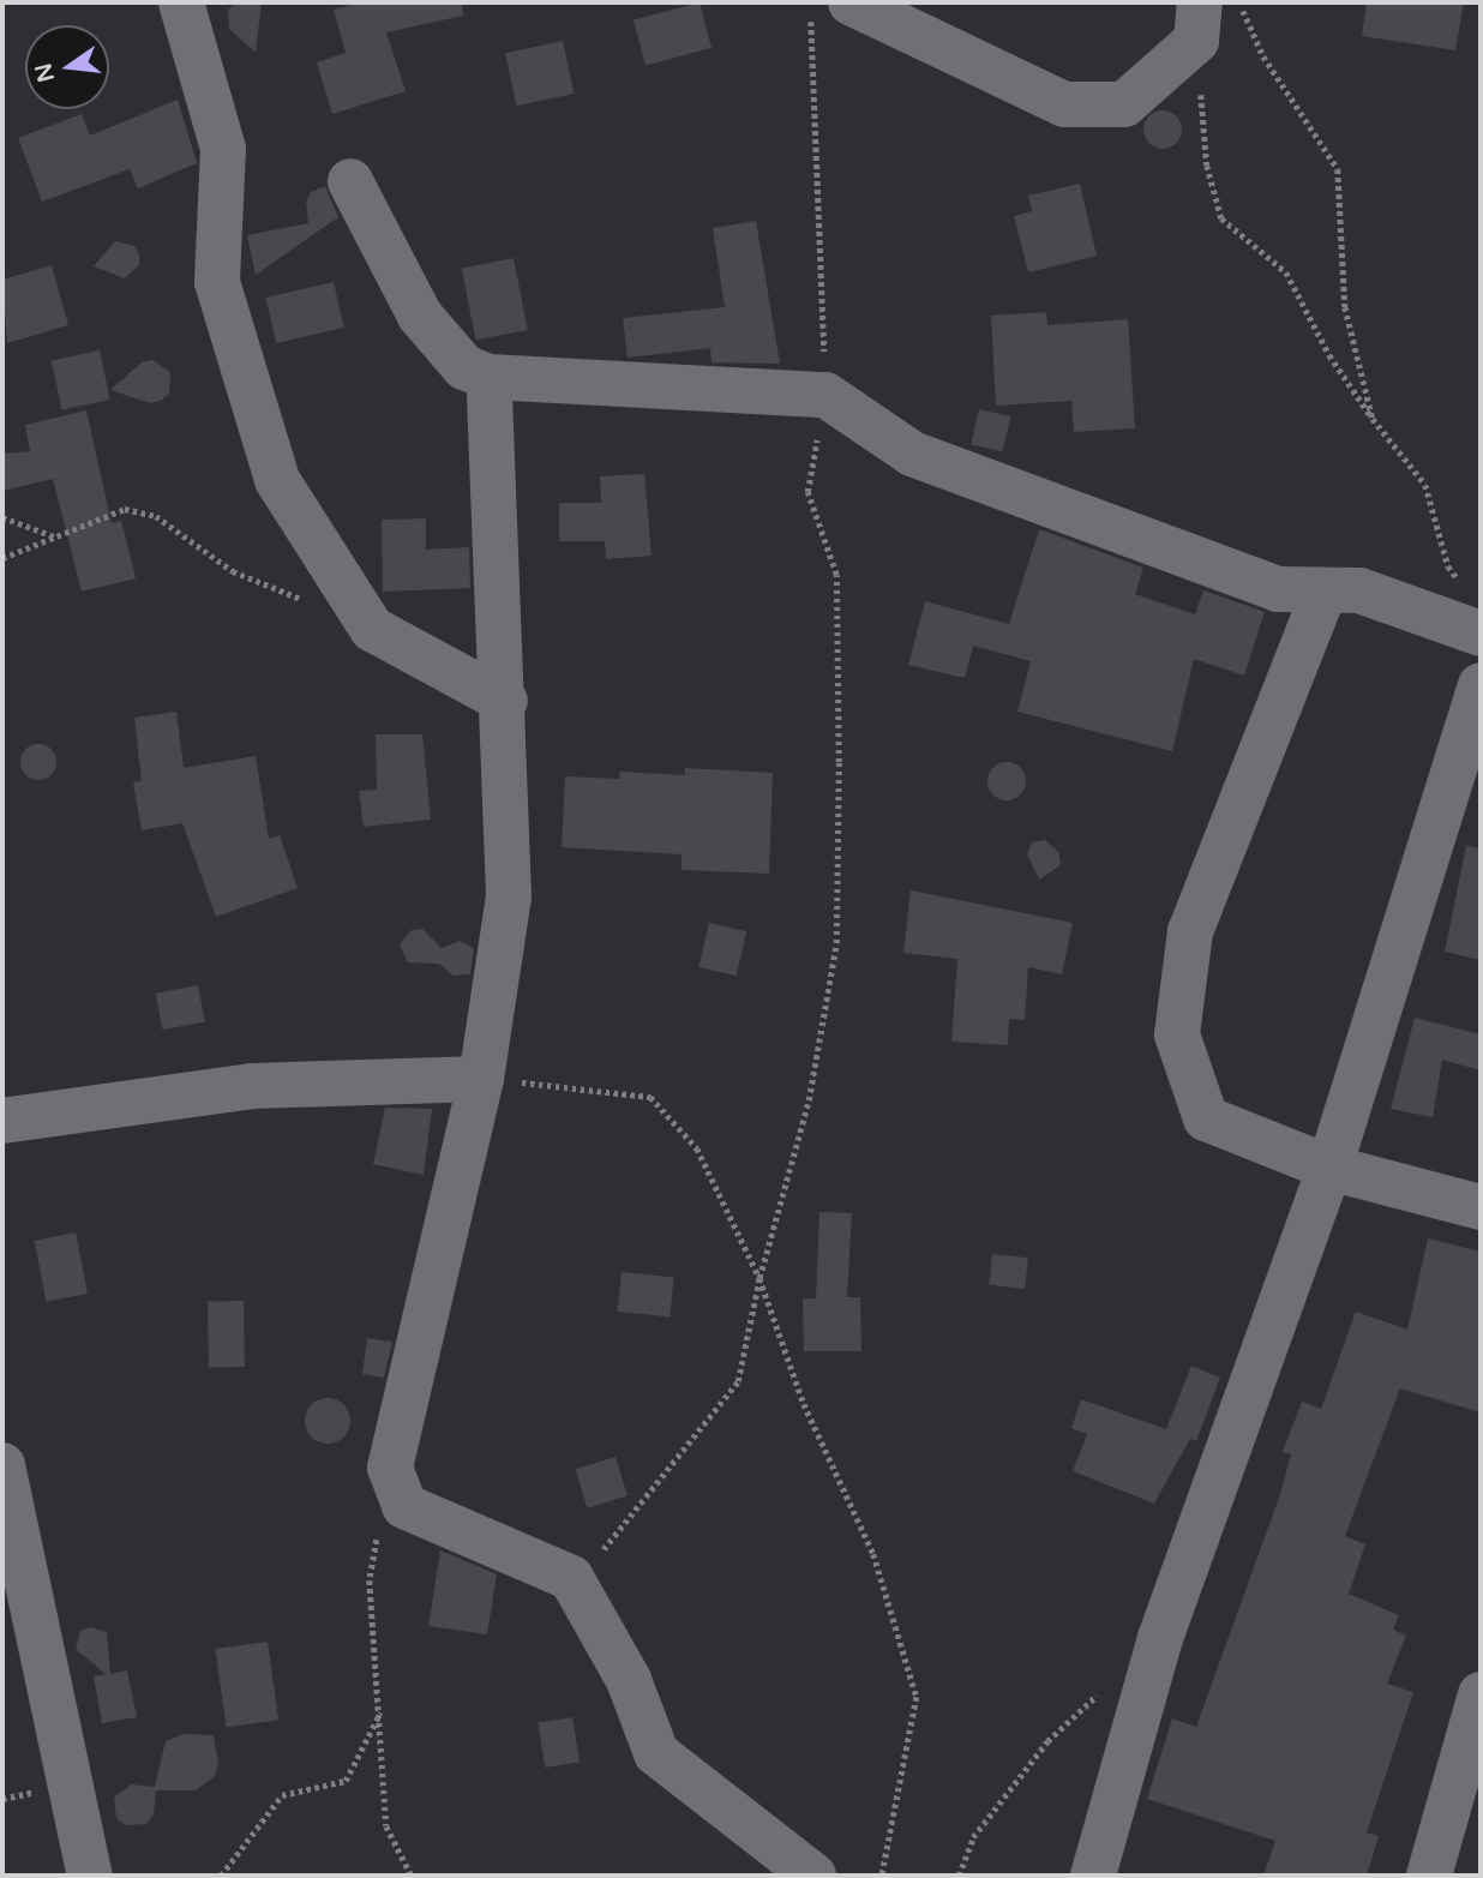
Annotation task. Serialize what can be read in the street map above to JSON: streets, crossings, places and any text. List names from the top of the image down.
{
  "north": "left"
}
